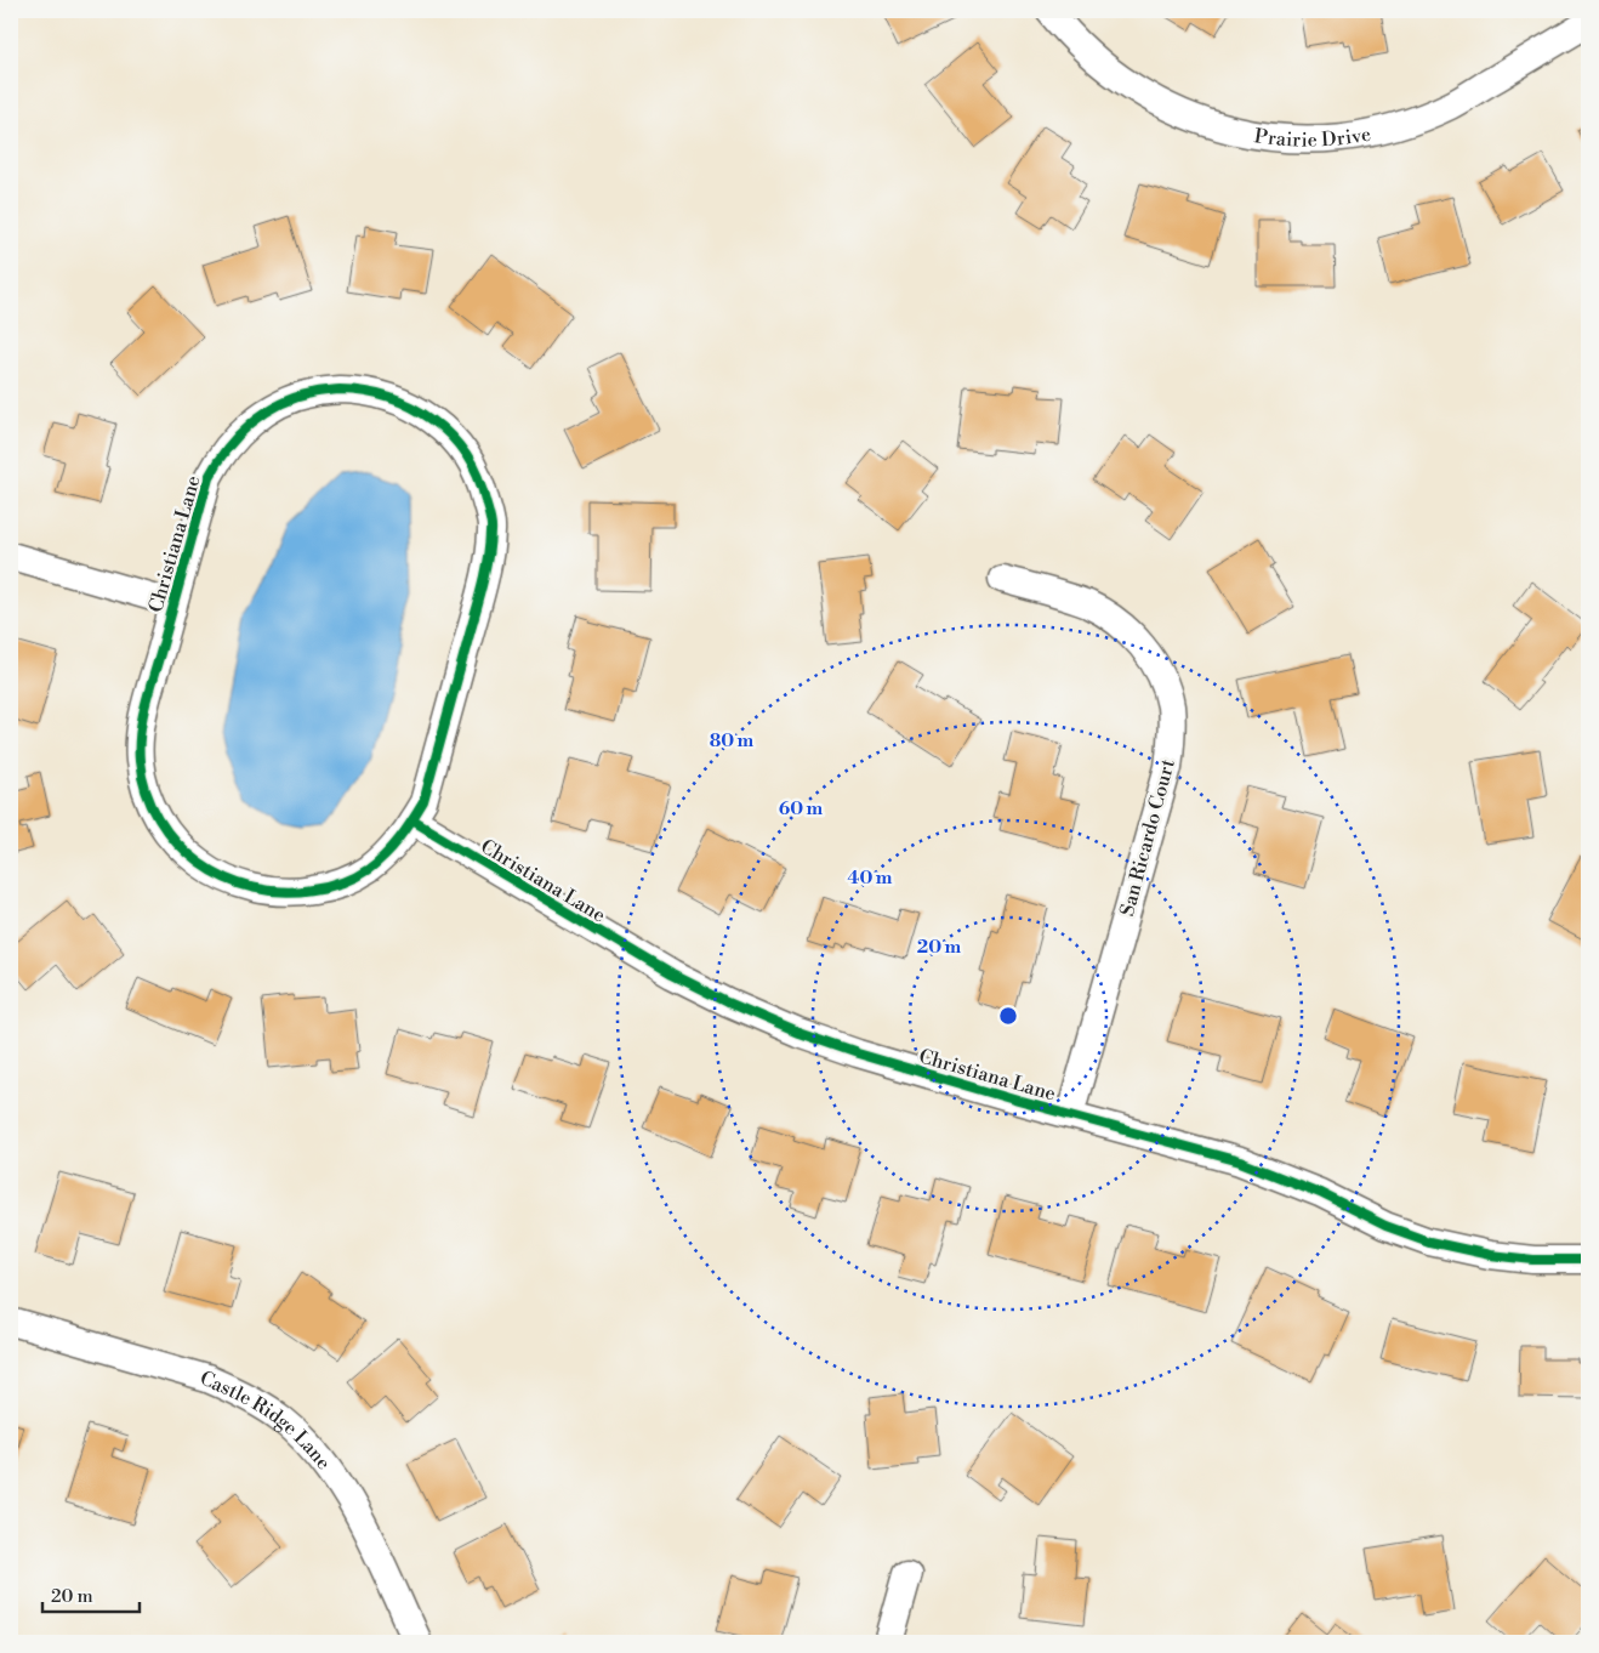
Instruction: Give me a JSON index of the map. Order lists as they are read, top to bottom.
{
  "streets": {
    "street": [
      "Prairie Drive",
      "Christiana Lane",
      "San Ricardo Court",
      "Castle Ridge Lane"
    ]
  },
  "crossings": [
    ["Christiana Lane", "San Ricardo Court"]
  ],
  "scale_bar": "20 m",
  "rings": [
    "80 m",
    "60 m",
    "40 m",
    "20 m"
  ]
}
